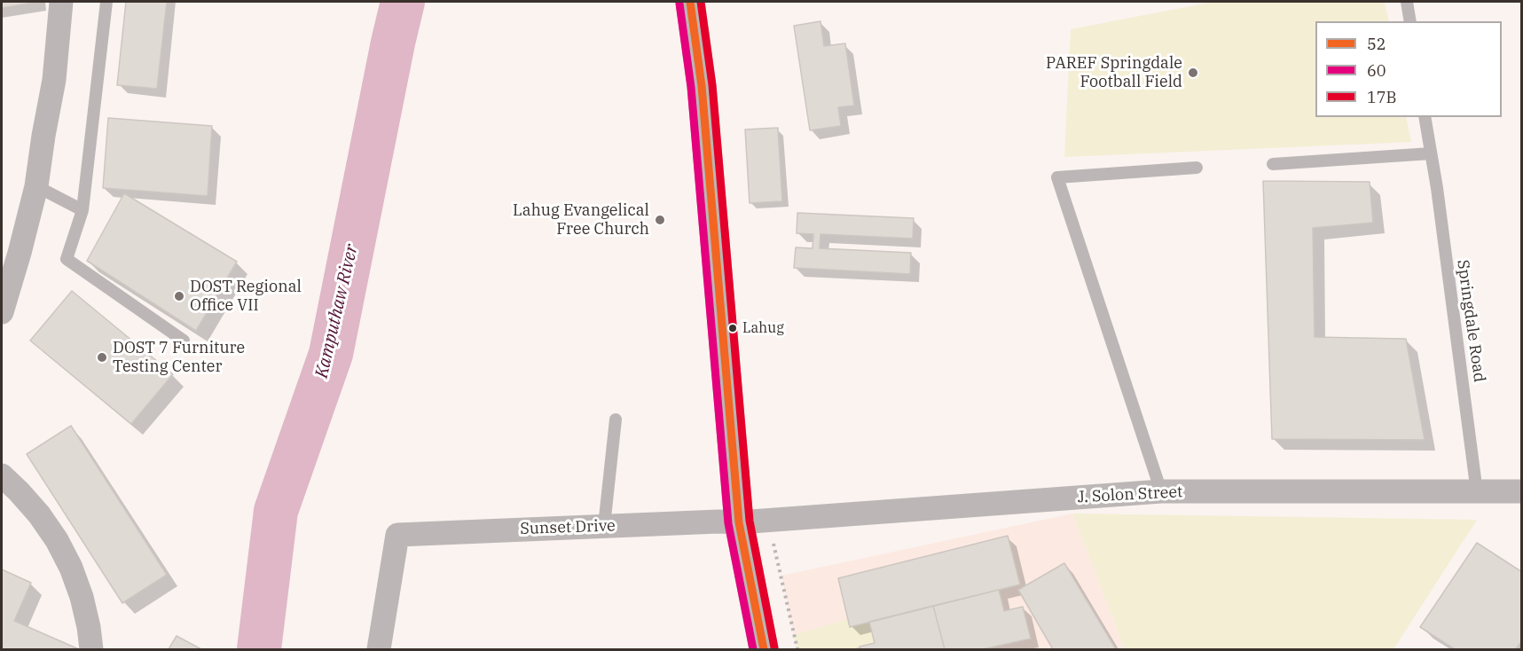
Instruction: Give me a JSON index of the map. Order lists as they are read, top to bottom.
{
  "streets": {
    "street": ["J. Solon Street", "Sunset Drive"],
    "lane": ["Springdale Road"]
  },
  "crossings": [
    ["Springdale Road", "J. Solon Street"],
    ["J. Solon Street", "Sunset Drive"]
  ],
  "water": ["Kamputhaw River"],
  "places": [
    "PAREF Springdale Football Field",
    "Lahug Evangelical Free Church",
    "DOST Regional Office VII",
    "Lahug",
    "DOST 7 Furniture Testing Center"
  ],
  "lines": ["transit line 52", "transit line 17B", "transit line 60"],
  "legend": ["52", "60", "17B"]
}
